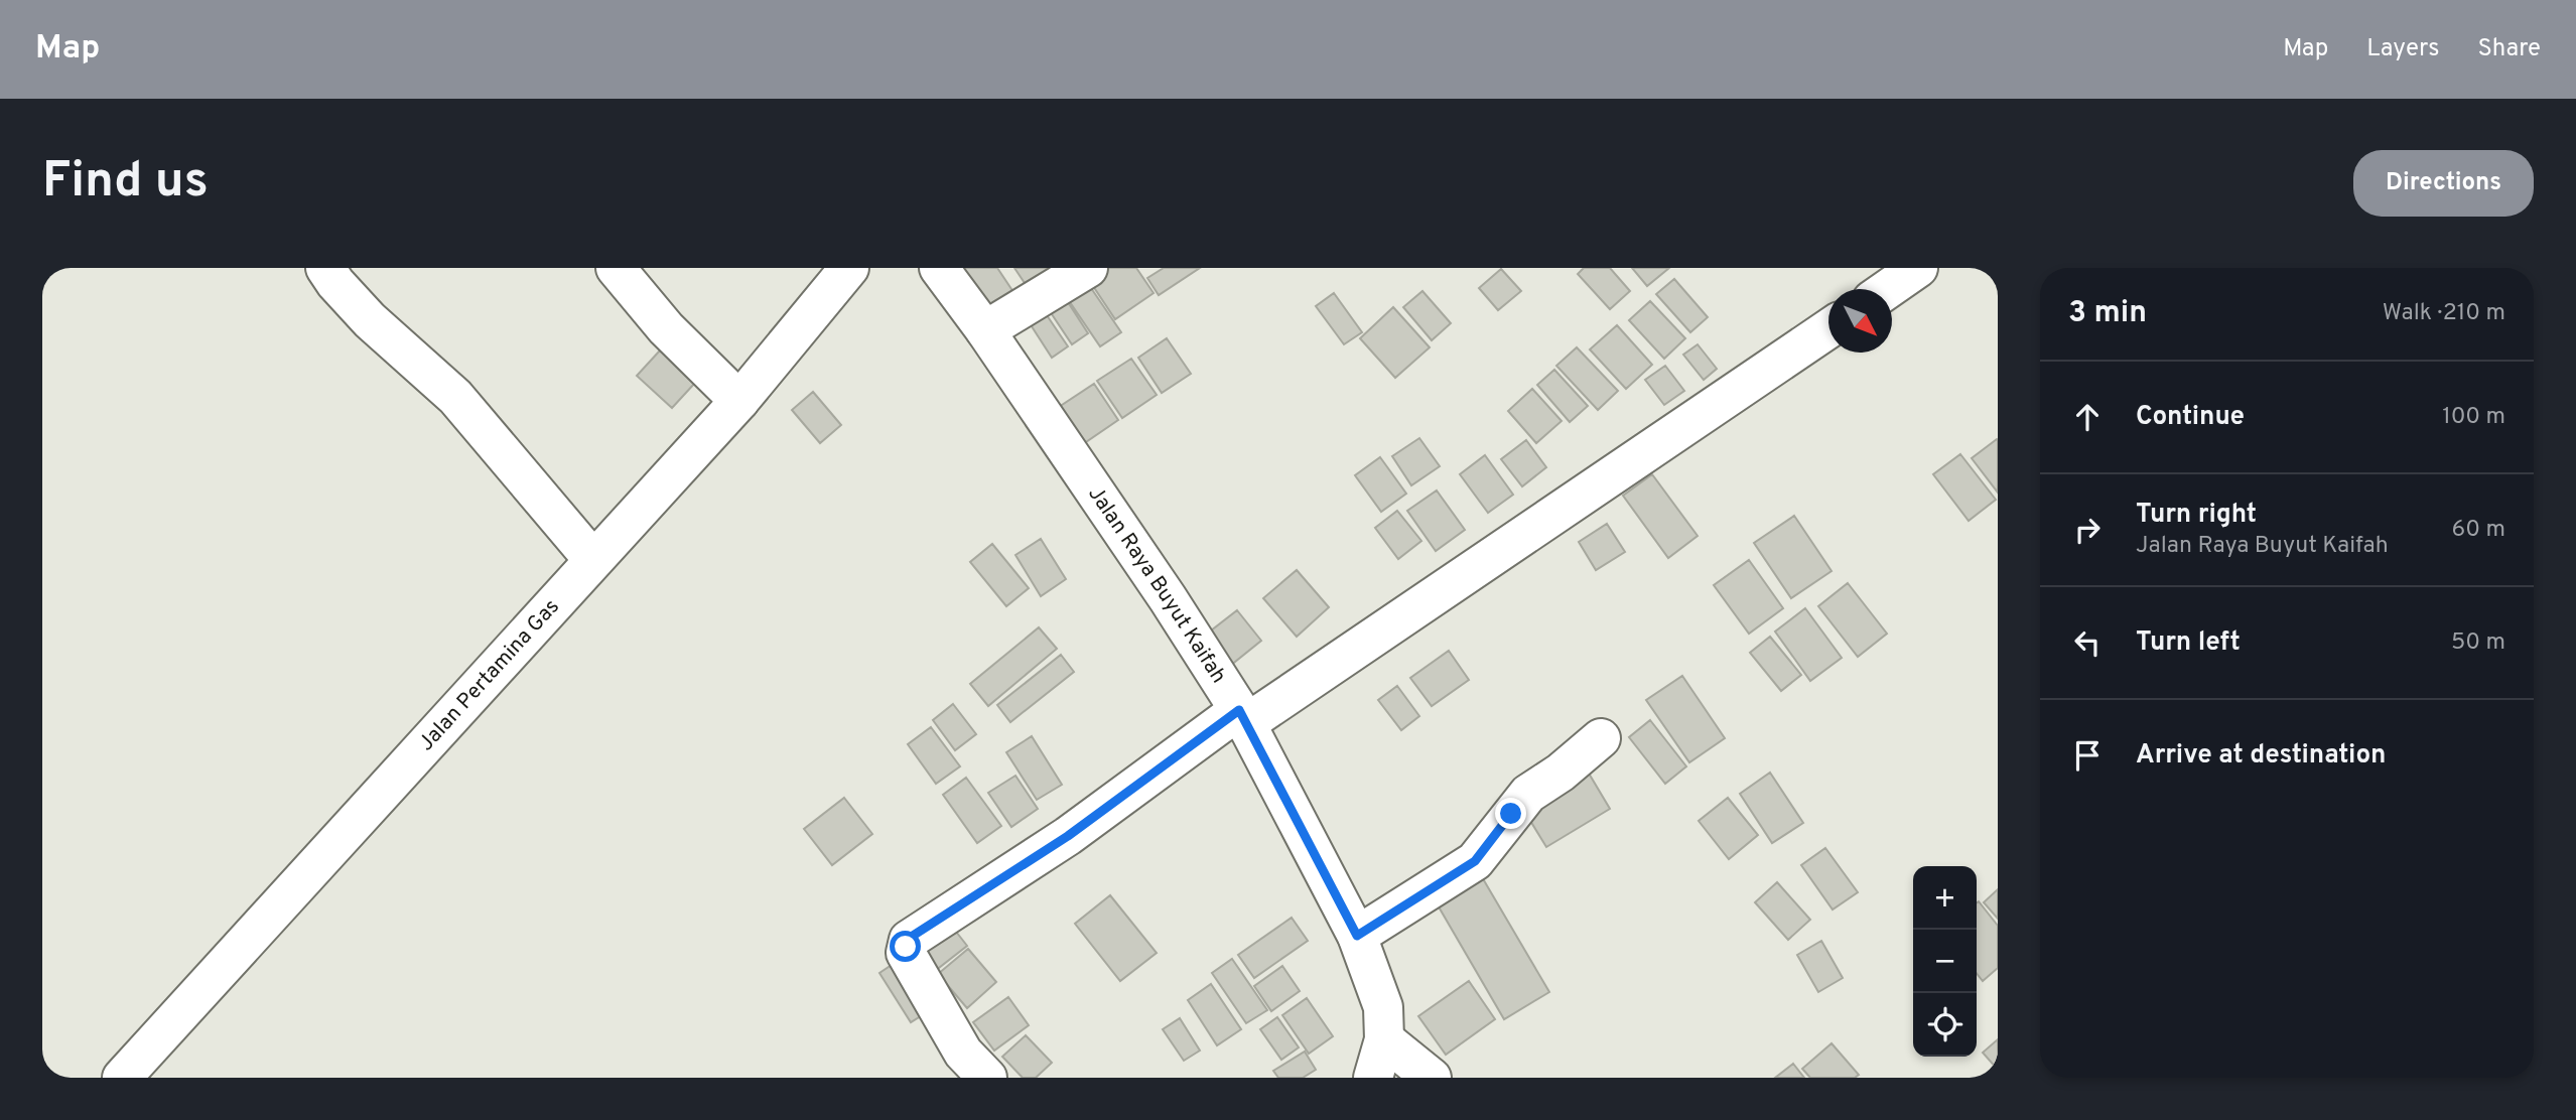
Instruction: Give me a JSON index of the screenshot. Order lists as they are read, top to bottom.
{
  "streets": {
    "street": ["Jalan Raya Buyut Kaifah", "Jalan Pertamina Gas"]
  },
  "north": "bottom right",
  "page": {
    "header": "Map",
    "nav": ["Map", "Layers", "Share"],
    "buttons": "Directions",
    "title": "Find us",
    "heading": ["3 min", "Walk · 210 m"],
    "list": [
      ["Continue", "100 m"],
      ["Turn right", "Jalan Raya Buyut Kaifah", "60 m"],
      ["Turn left", "50 m"],
      "Arrive at destination"
    ],
    "map_buttons": ["+", "−"]
  }
}
